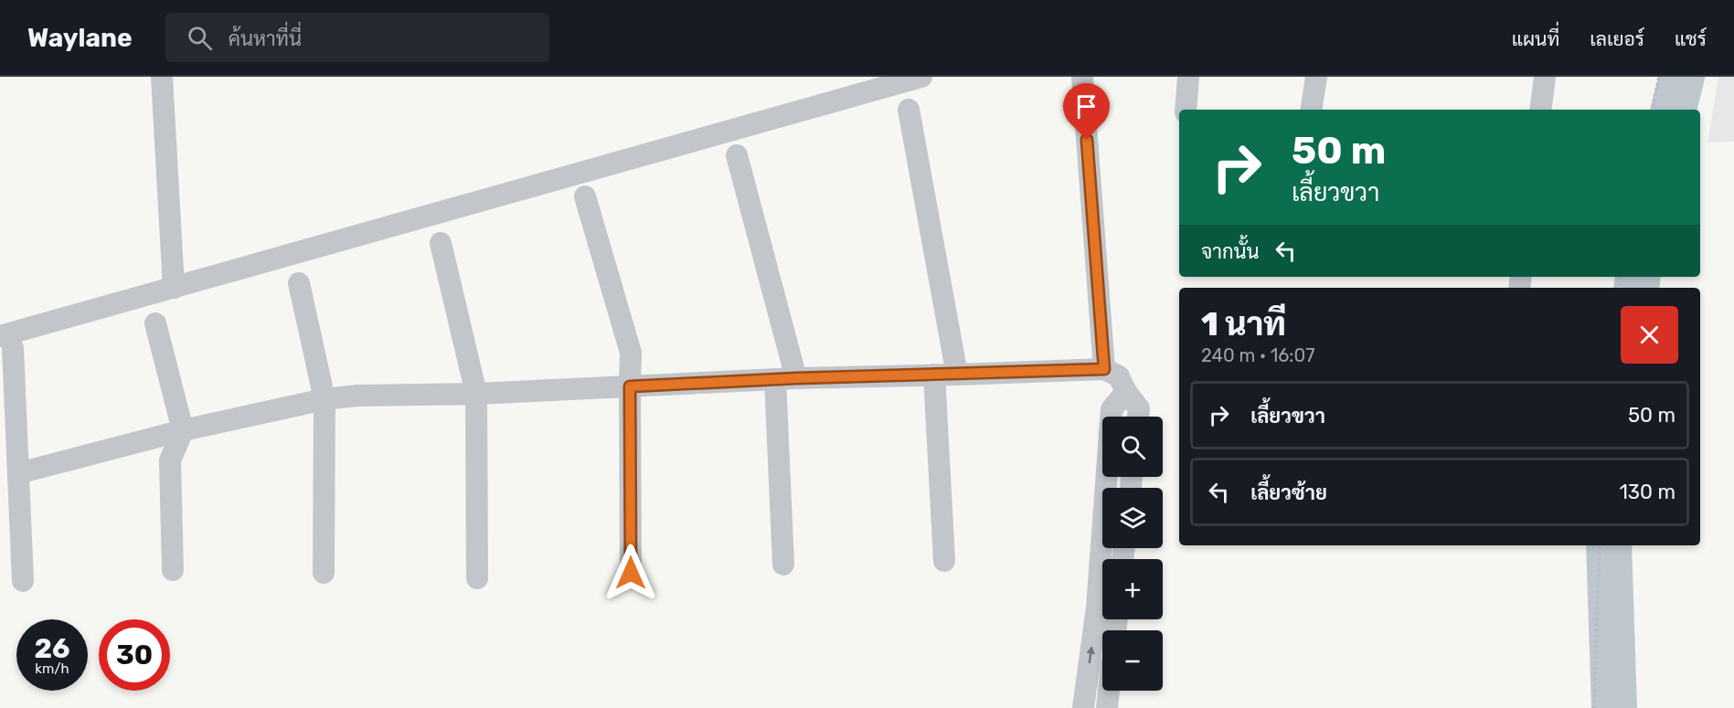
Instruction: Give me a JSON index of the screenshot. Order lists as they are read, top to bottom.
{
  "page": {
    "header": "Waylane",
    "search": "ค้นหาที่นี่",
    "nav": ["แผนที่", "เลเยอร์", "แชร์"],
    "turn": ["50 m", "เลี้ยวขวา"],
    "then": "จากนั้น",
    "heading": ["1 นาที", "240 m · 16:07"],
    "list": [
      {
        "name": "เลี้ยวขวา",
        "value": "50 m"
      },
      {
        "name": "เลี้ยวซ้าย",
        "value": "130 m"
      }
    ],
    "map_buttons": ["+", "−"],
    "speed": "26 km/h",
    "limit": "30"
  }
}
